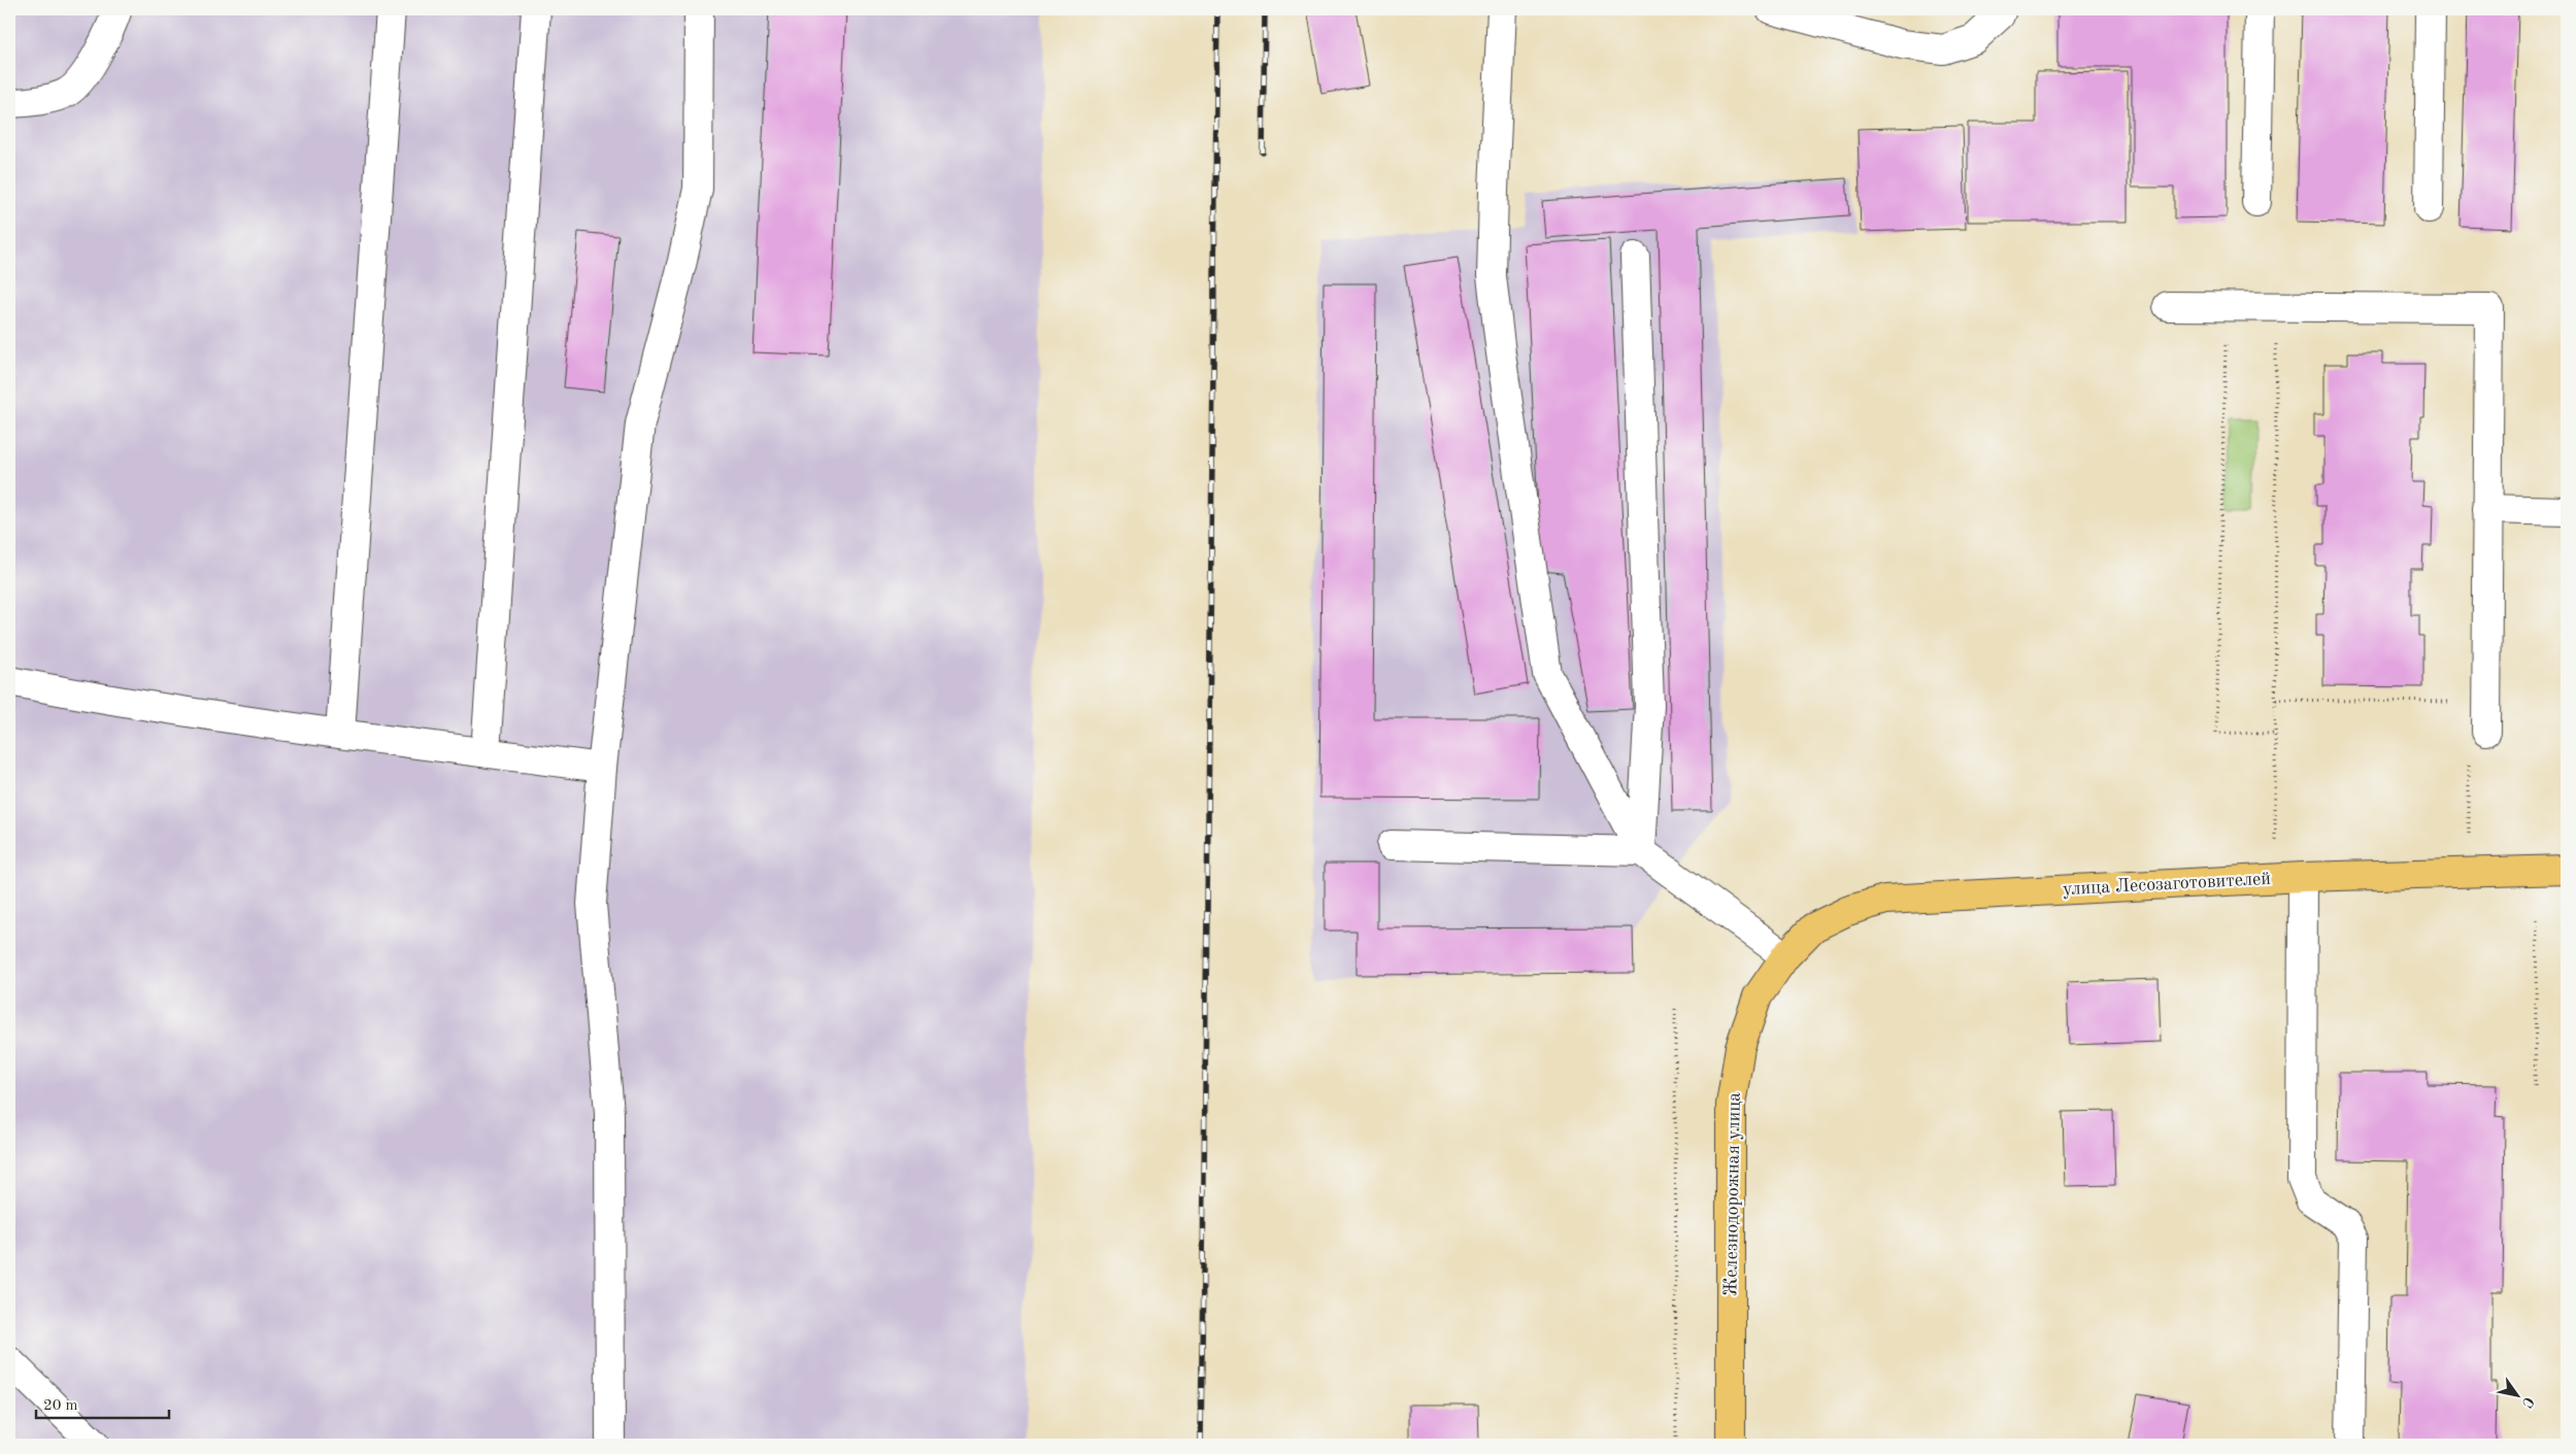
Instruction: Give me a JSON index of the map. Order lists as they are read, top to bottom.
{
  "streets": {
    "main road": ["улица Лесозаготовителей", "Железнодорожная улица"]
  },
  "crossings": [
    ["улица Лесозаготовителей", "Железнодорожная улица"]
  ],
  "scale_bar": "20 m",
  "north": "bottom right"
}
